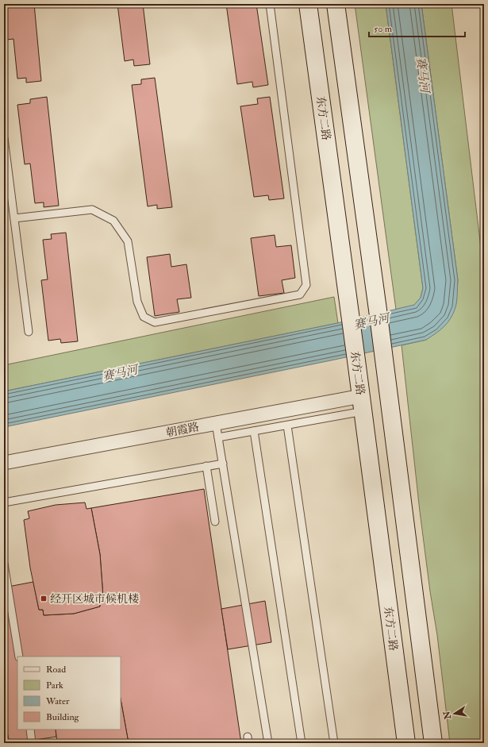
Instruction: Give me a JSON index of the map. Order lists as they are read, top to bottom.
{
  "streets": {
    "main road": ["东方二路"],
    "street": ["朝霞路"]
  },
  "crossings": [
    ["东方二路", "朝霞路"]
  ],
  "water": ["赛马河"],
  "places": {
    "transit": ["经开区城市候机楼"]
  },
  "legend": [
    "Road",
    "Park",
    "Water",
    "Building"
  ],
  "scale_bar": "50 m",
  "north": "left"
}
